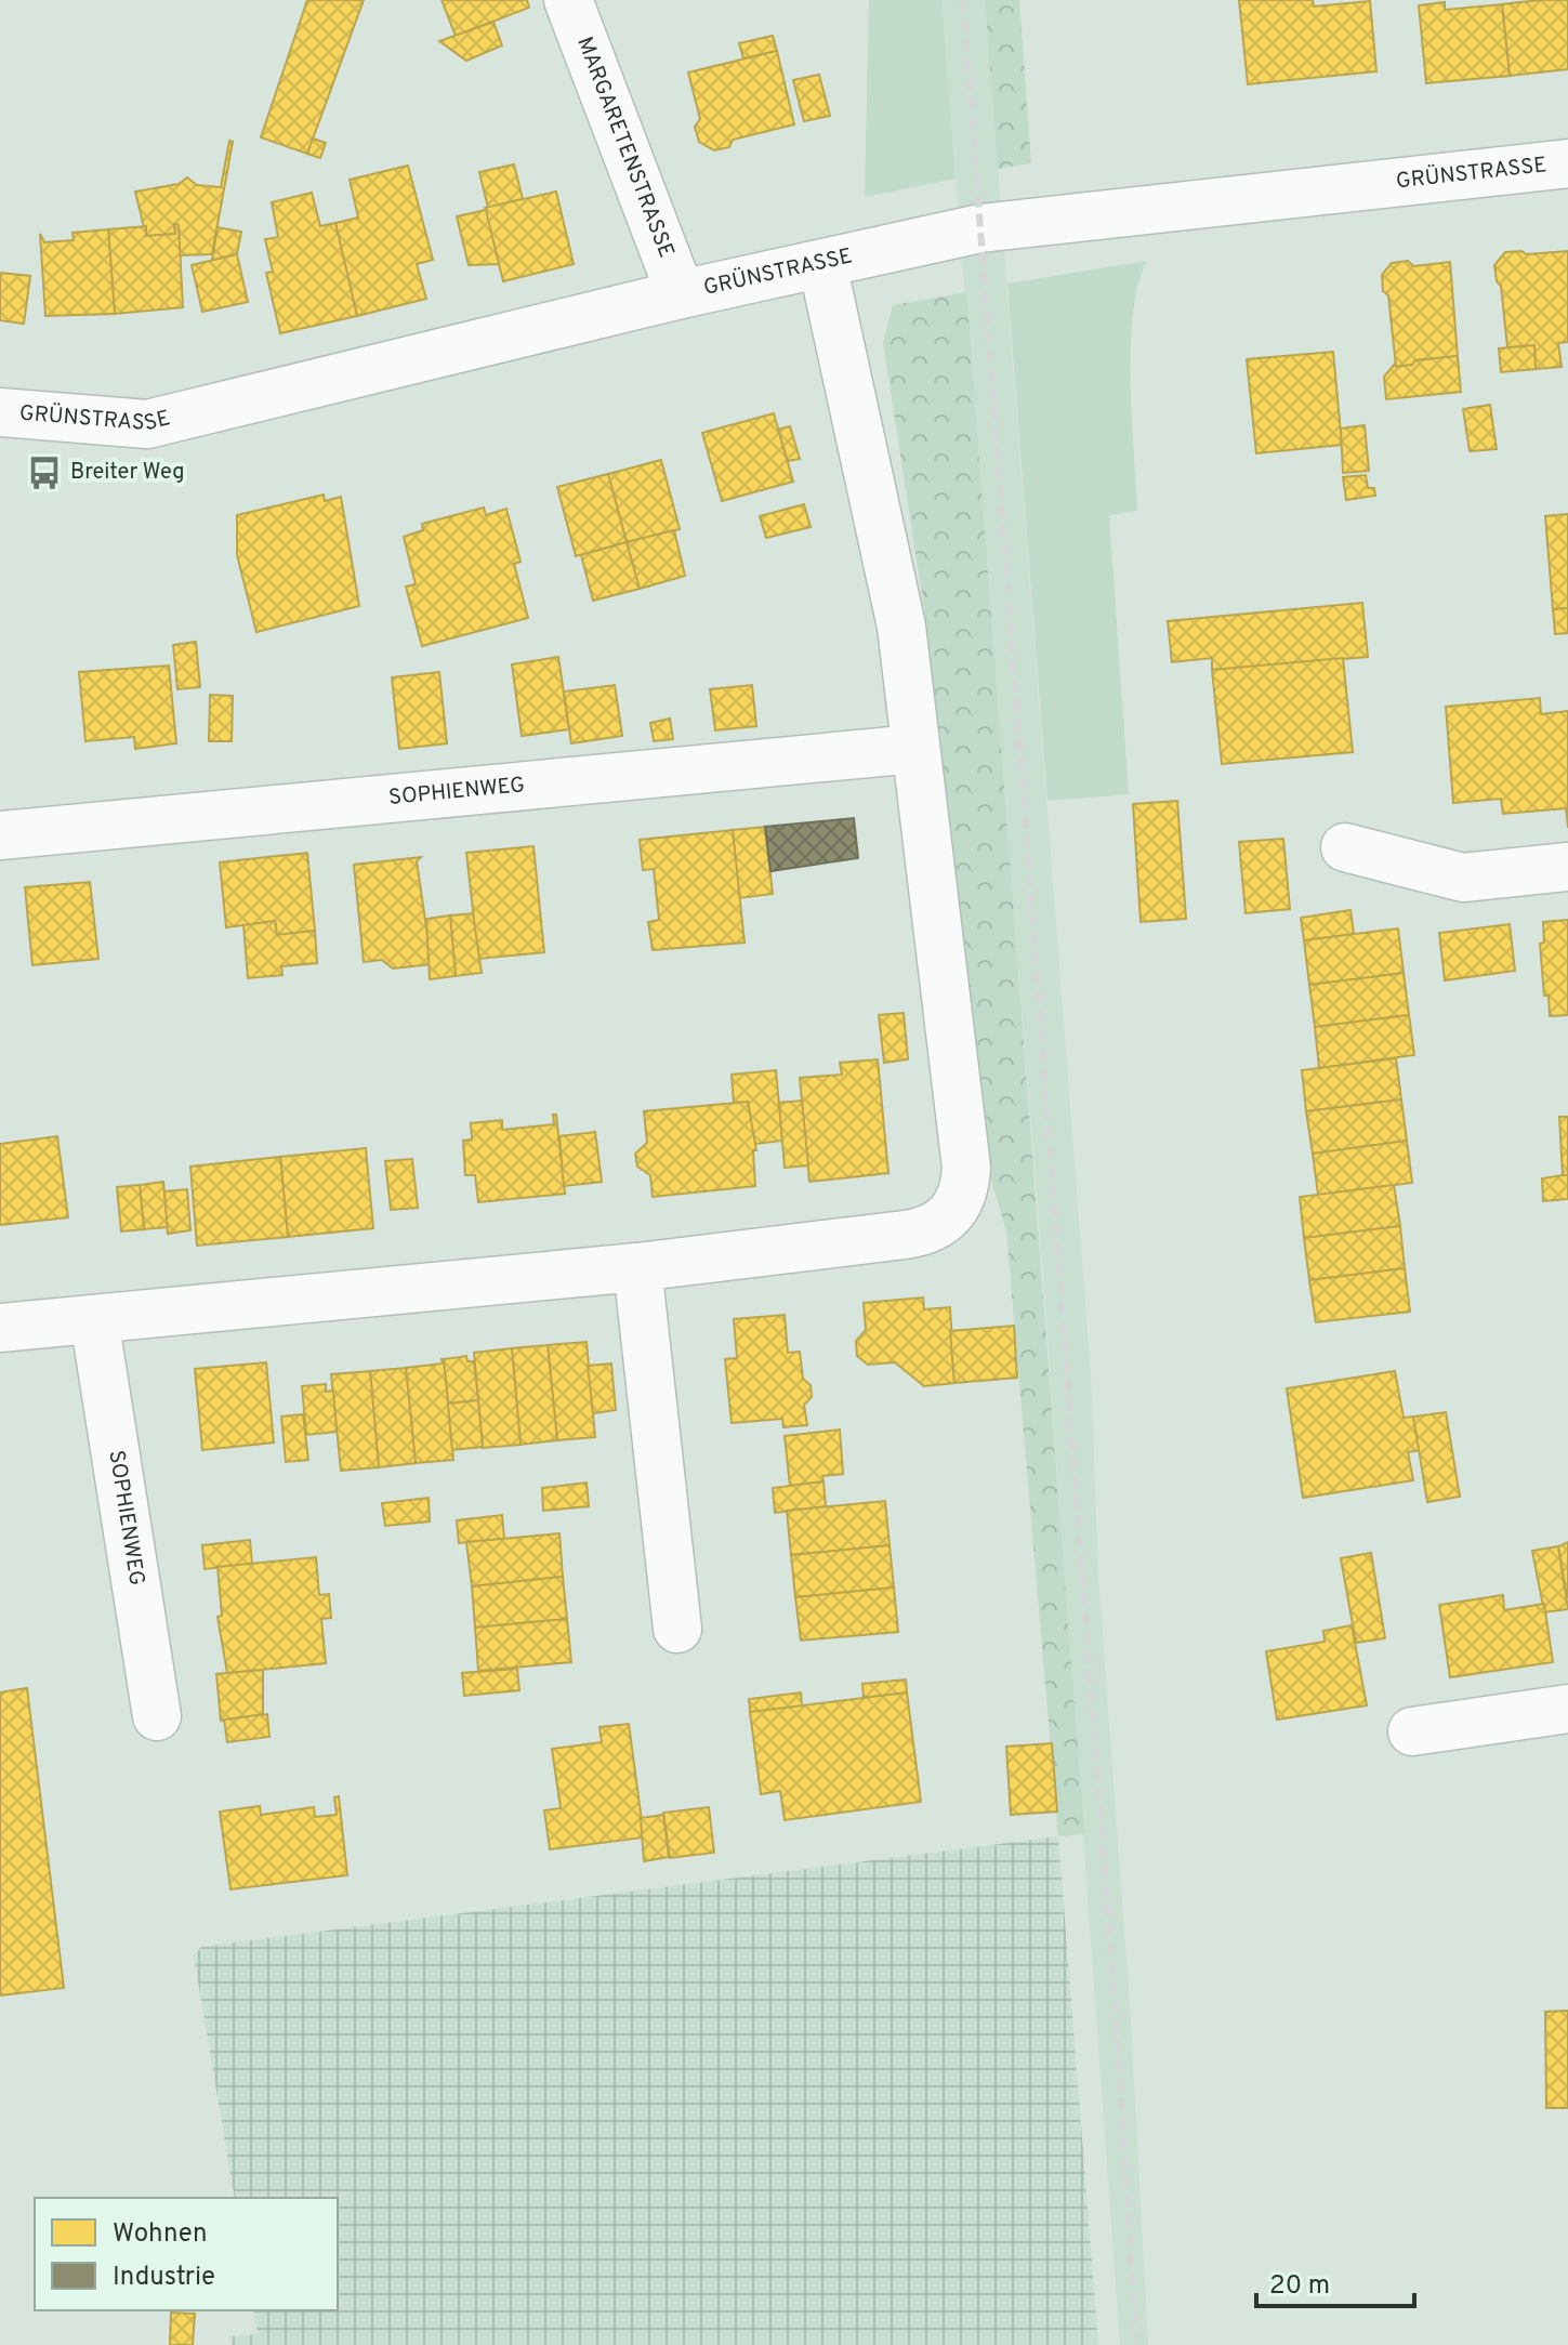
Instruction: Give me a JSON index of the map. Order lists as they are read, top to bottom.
{
  "streets": {
    "street": ["MARGARETENSTRASSE", "GRÜNSTRASSE", "SOPHIENWEG"]
  },
  "crossings": [
    ["MARGARETENSTRASSE", "GRÜNSTRASSE"]
  ],
  "places": {
    "bus stop": ["Breiter Weg"]
  },
  "legend": ["Wohnen", "Industrie"],
  "scale_bar": "20 m"
}
